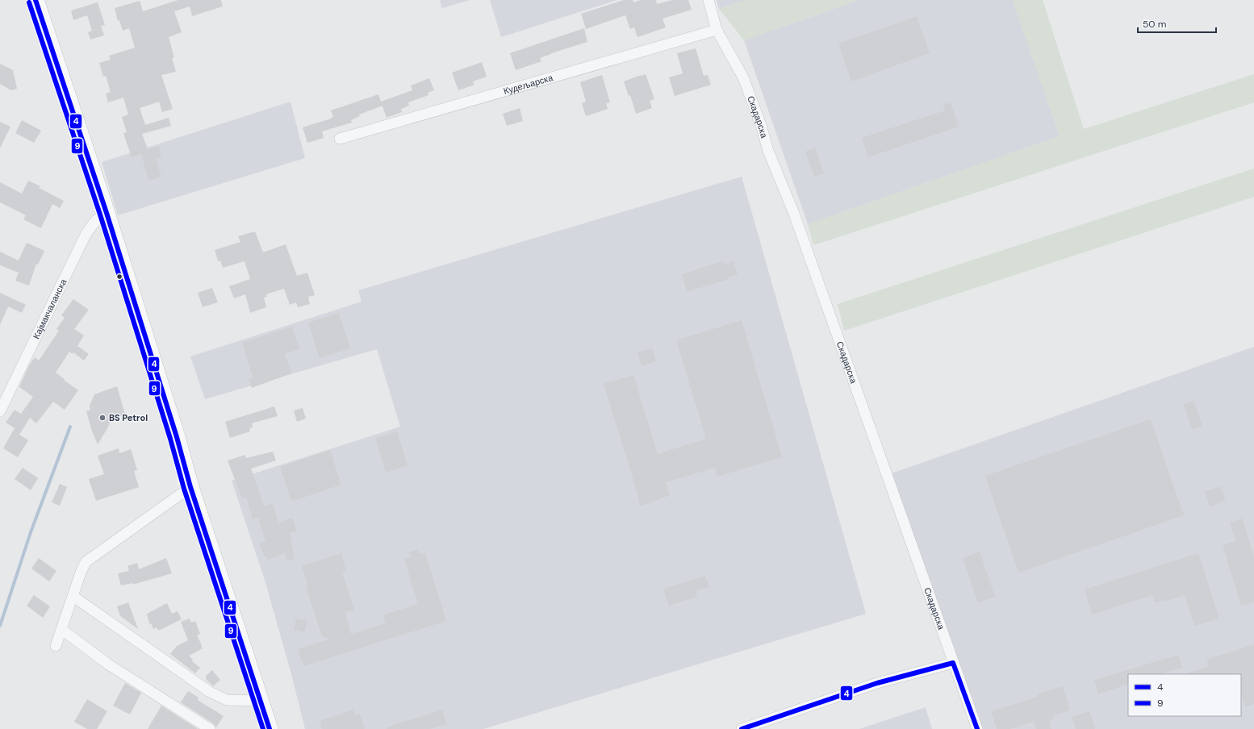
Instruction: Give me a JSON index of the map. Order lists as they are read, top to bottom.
{
  "streets": {
    "street": ["Кудељарска", "Скадарска", "Кајмакчаланска"]
  },
  "crossings": [
    ["Кудељарска", "Скадарска"]
  ],
  "places": ["BS Petrol"],
  "lines": ["transit line 4", "transit line 9"],
  "legend": ["4", "9"],
  "scale_bar": "50 m"
}
